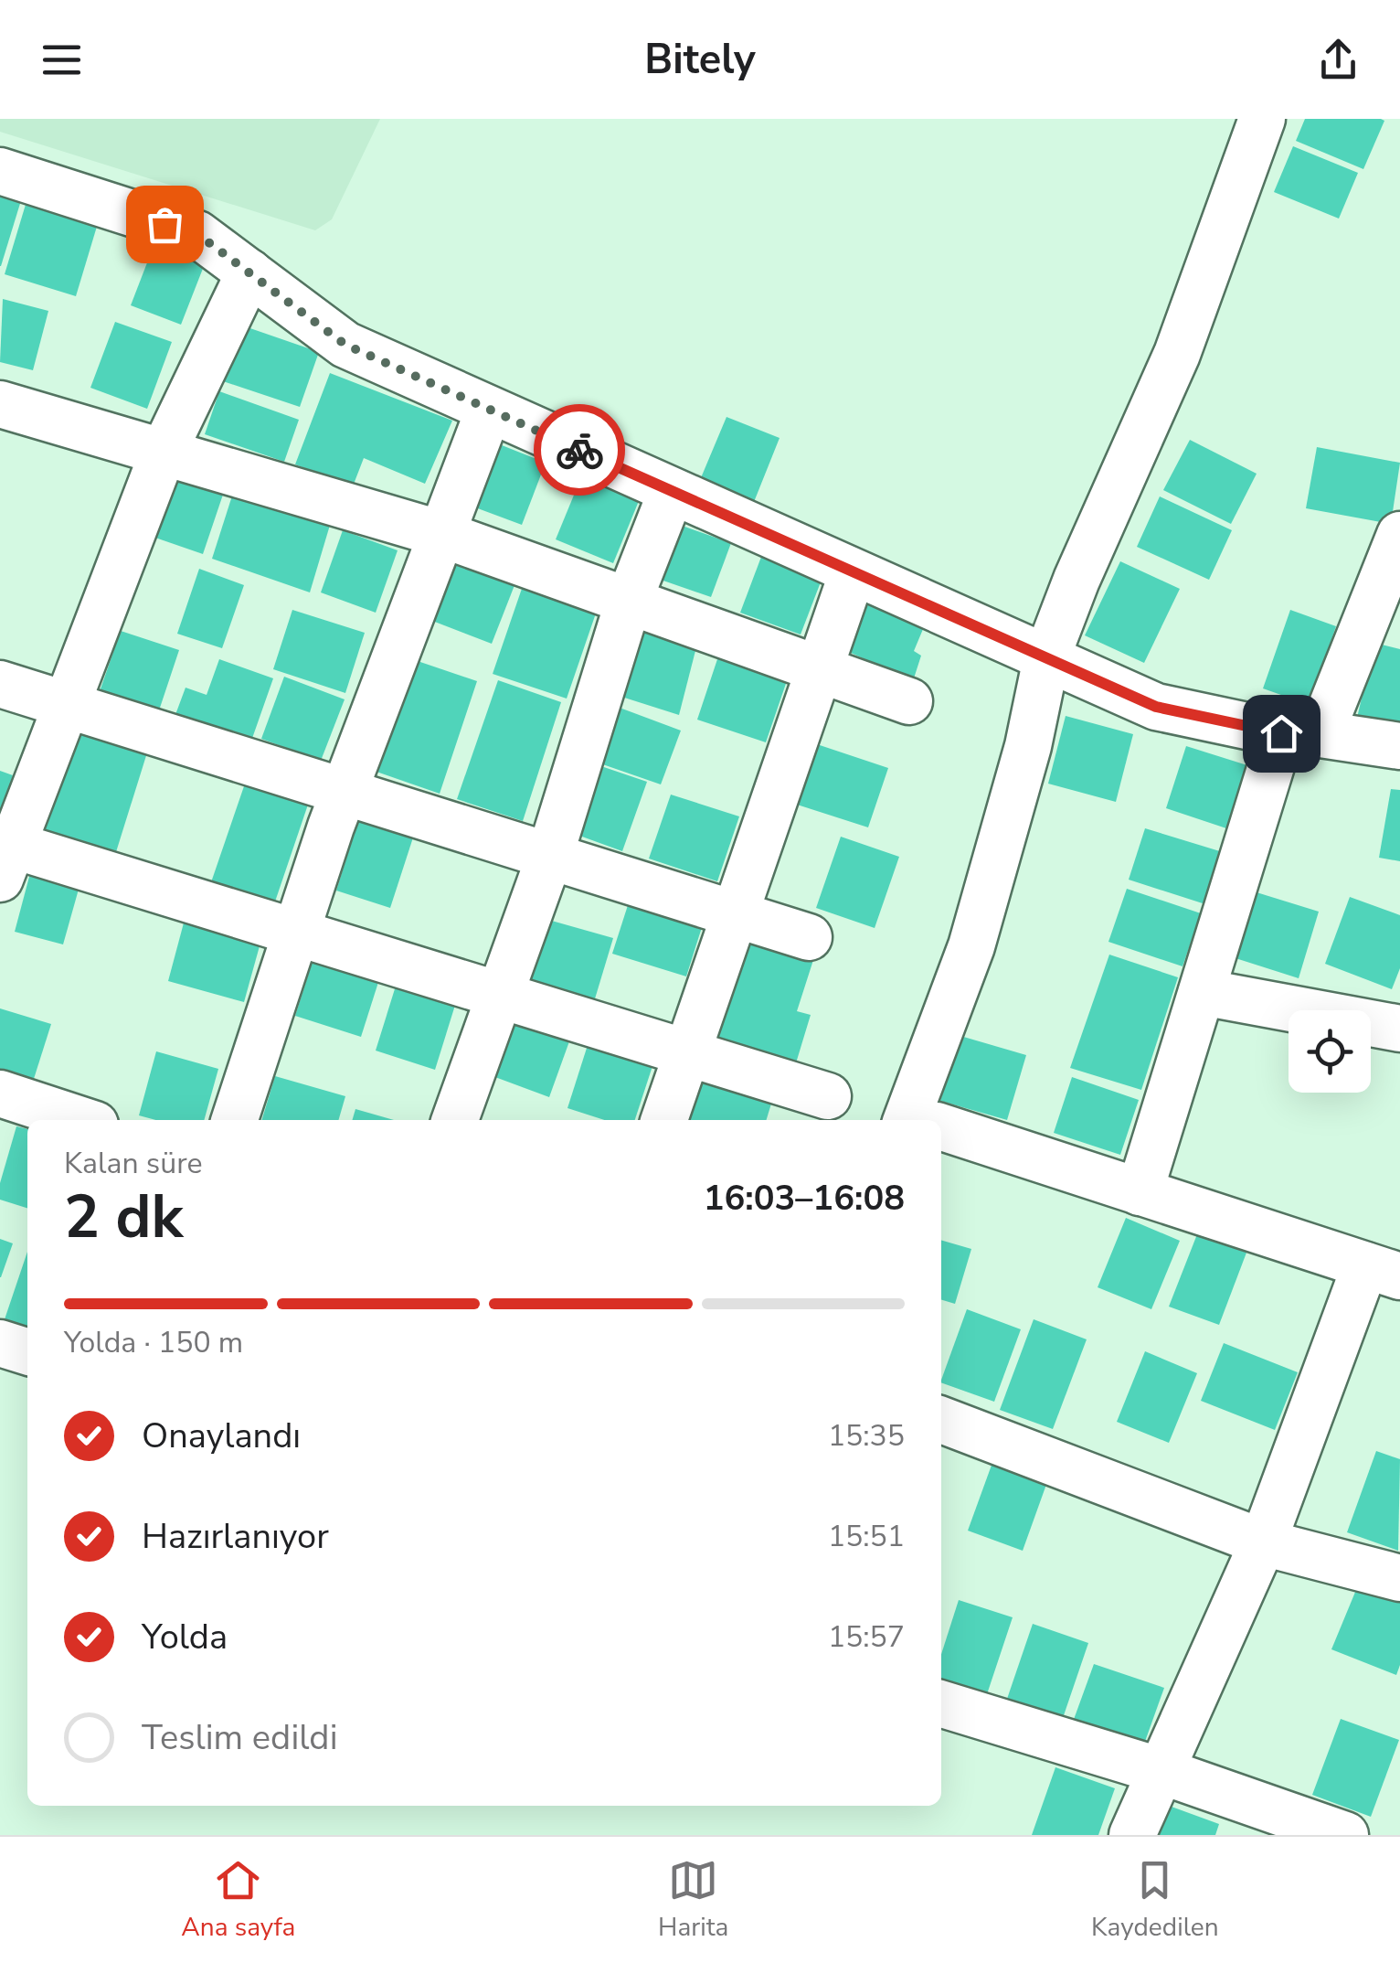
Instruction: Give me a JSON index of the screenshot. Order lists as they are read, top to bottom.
{
  "page": {
    "header": "Bitely",
    "heading": ["2 dk", "Kalan süre", "16:03–16:08"],
    "bar": "Yolda · 150 m",
    "list": [
      ["Onaylandı", "15:35"],
      ["Hazırlanıyor", "15:51"],
      ["Yolda", "15:57"],
      "Teslim edildi"
    ],
    "tabs": ["Ana sayfa", "Harita", "Kaydedilen"]
  }
}
